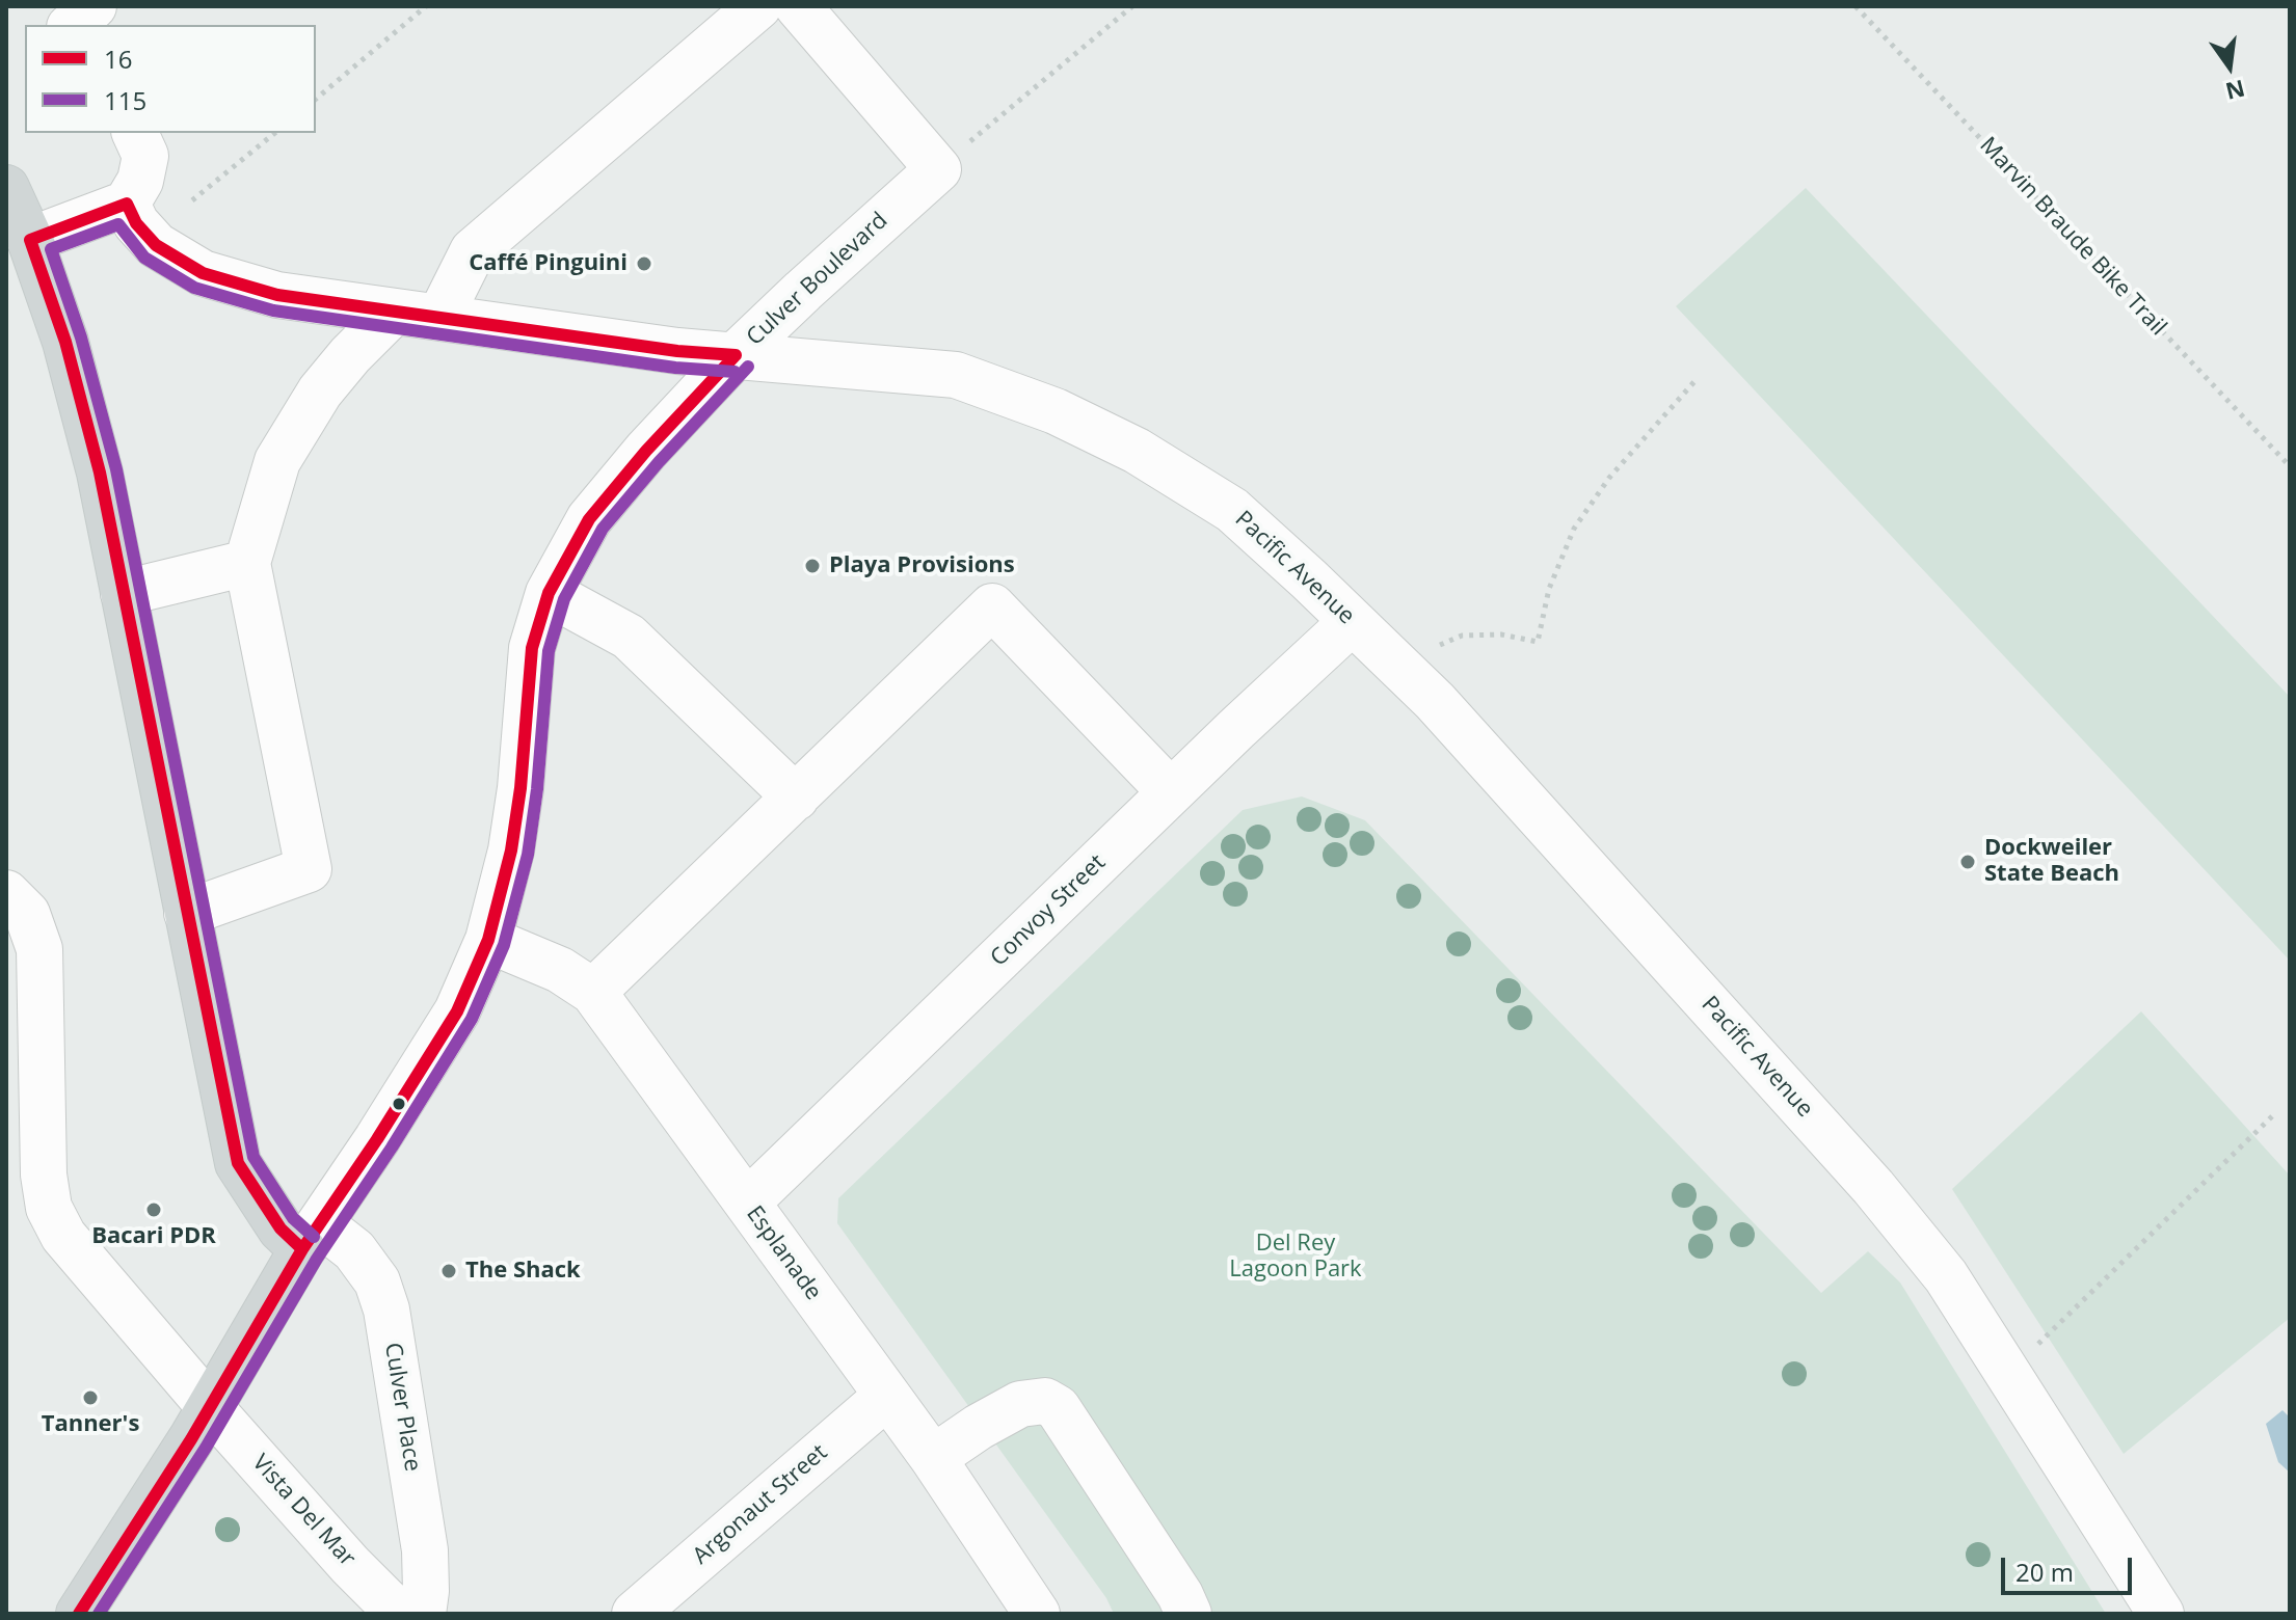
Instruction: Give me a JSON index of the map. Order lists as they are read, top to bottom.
{
  "streets": {
    "main road": ["Culver Boulevard"],
    "street": [
      "Pacific Avenue",
      "Convoy Street",
      "Esplanade",
      "Culver Place",
      "Argonaut Street",
      "Vista Del Mar"
    ],
    "path": ["Marvin Braude Bike Trail"]
  },
  "crossings": [
    ["Culver Boulevard", "Pacific Avenue"],
    ["Culver Boulevard", "Esplanade"],
    ["Culver Boulevard", "Culver Place"],
    ["Culver Boulevard", "Vista Del Mar"],
    ["Pacific Avenue", "Convoy Street"],
    ["Convoy Street", "Esplanade"],
    ["Esplanade", "Argonaut Street"]
  ],
  "parks": ["Del Rey Lagoon Park"],
  "places": [
    "Caffé Pinguini",
    "Playa Provisions",
    "Dockweiler State Beach",
    "Bacari PDR",
    "The Shack",
    "Tanner's"
  ],
  "lines": ["transit line 16", "transit line 115"],
  "legend": ["16", "115"],
  "scale_bar": "20 m",
  "north": "bottom"
}
